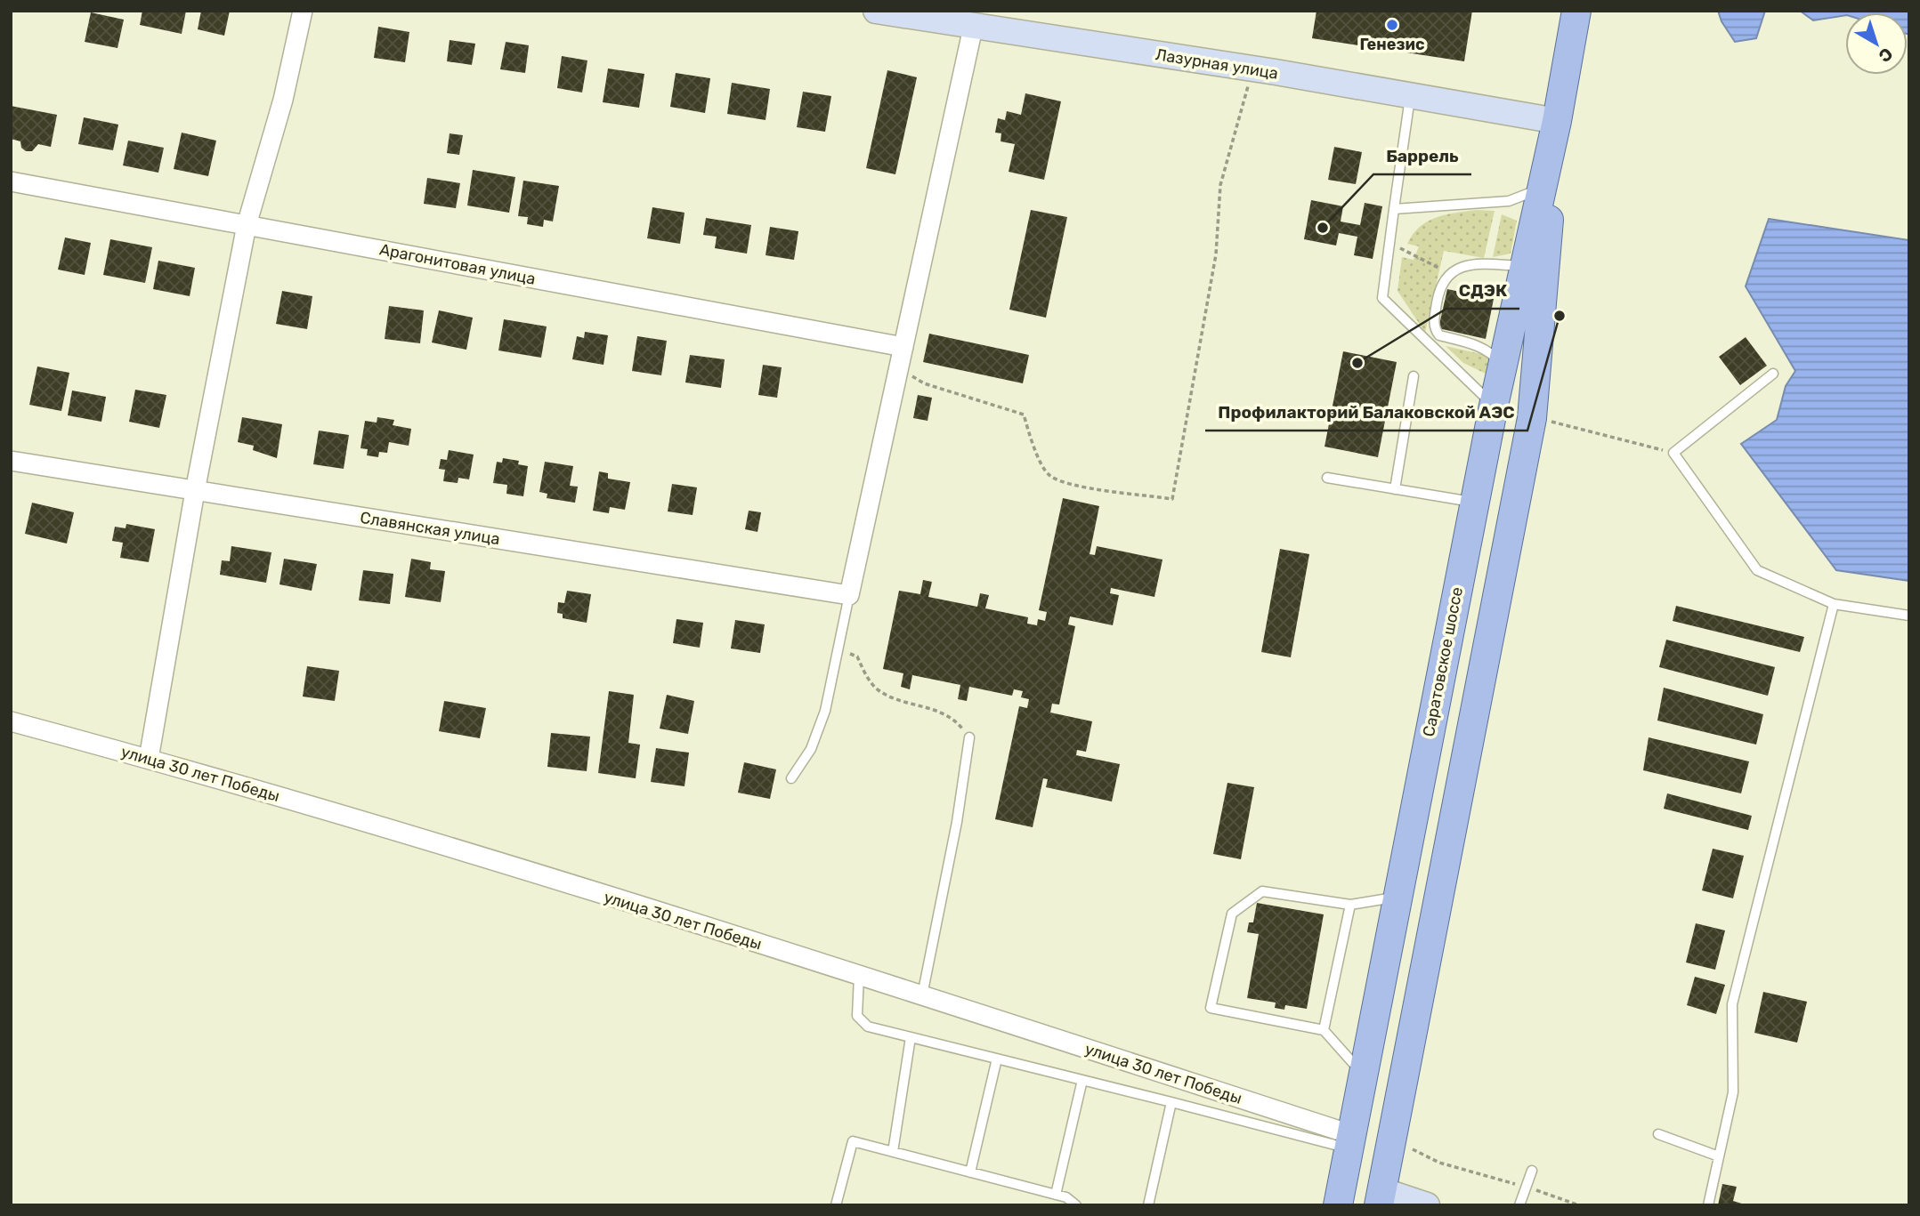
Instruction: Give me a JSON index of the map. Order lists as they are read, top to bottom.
{
  "streets": {
    "main road": ["Саратовское шоссе"],
    "street": [
      "Лазурная улица",
      "Арагонитовая улица",
      "Славянская улица",
      "улица 30 лет Победы"
    ]
  },
  "crossings": [
    ["Лазурная улица", "Саратовское шоссе"],
    ["Саратовское шоссе", "улица 30 лет Победы"]
  ],
  "places": [
    "Генезис",
    "Баррель",
    "Профилакторий Балаковской АЭС",
    "СДЭК"
  ],
  "north": "bottom right"
}
